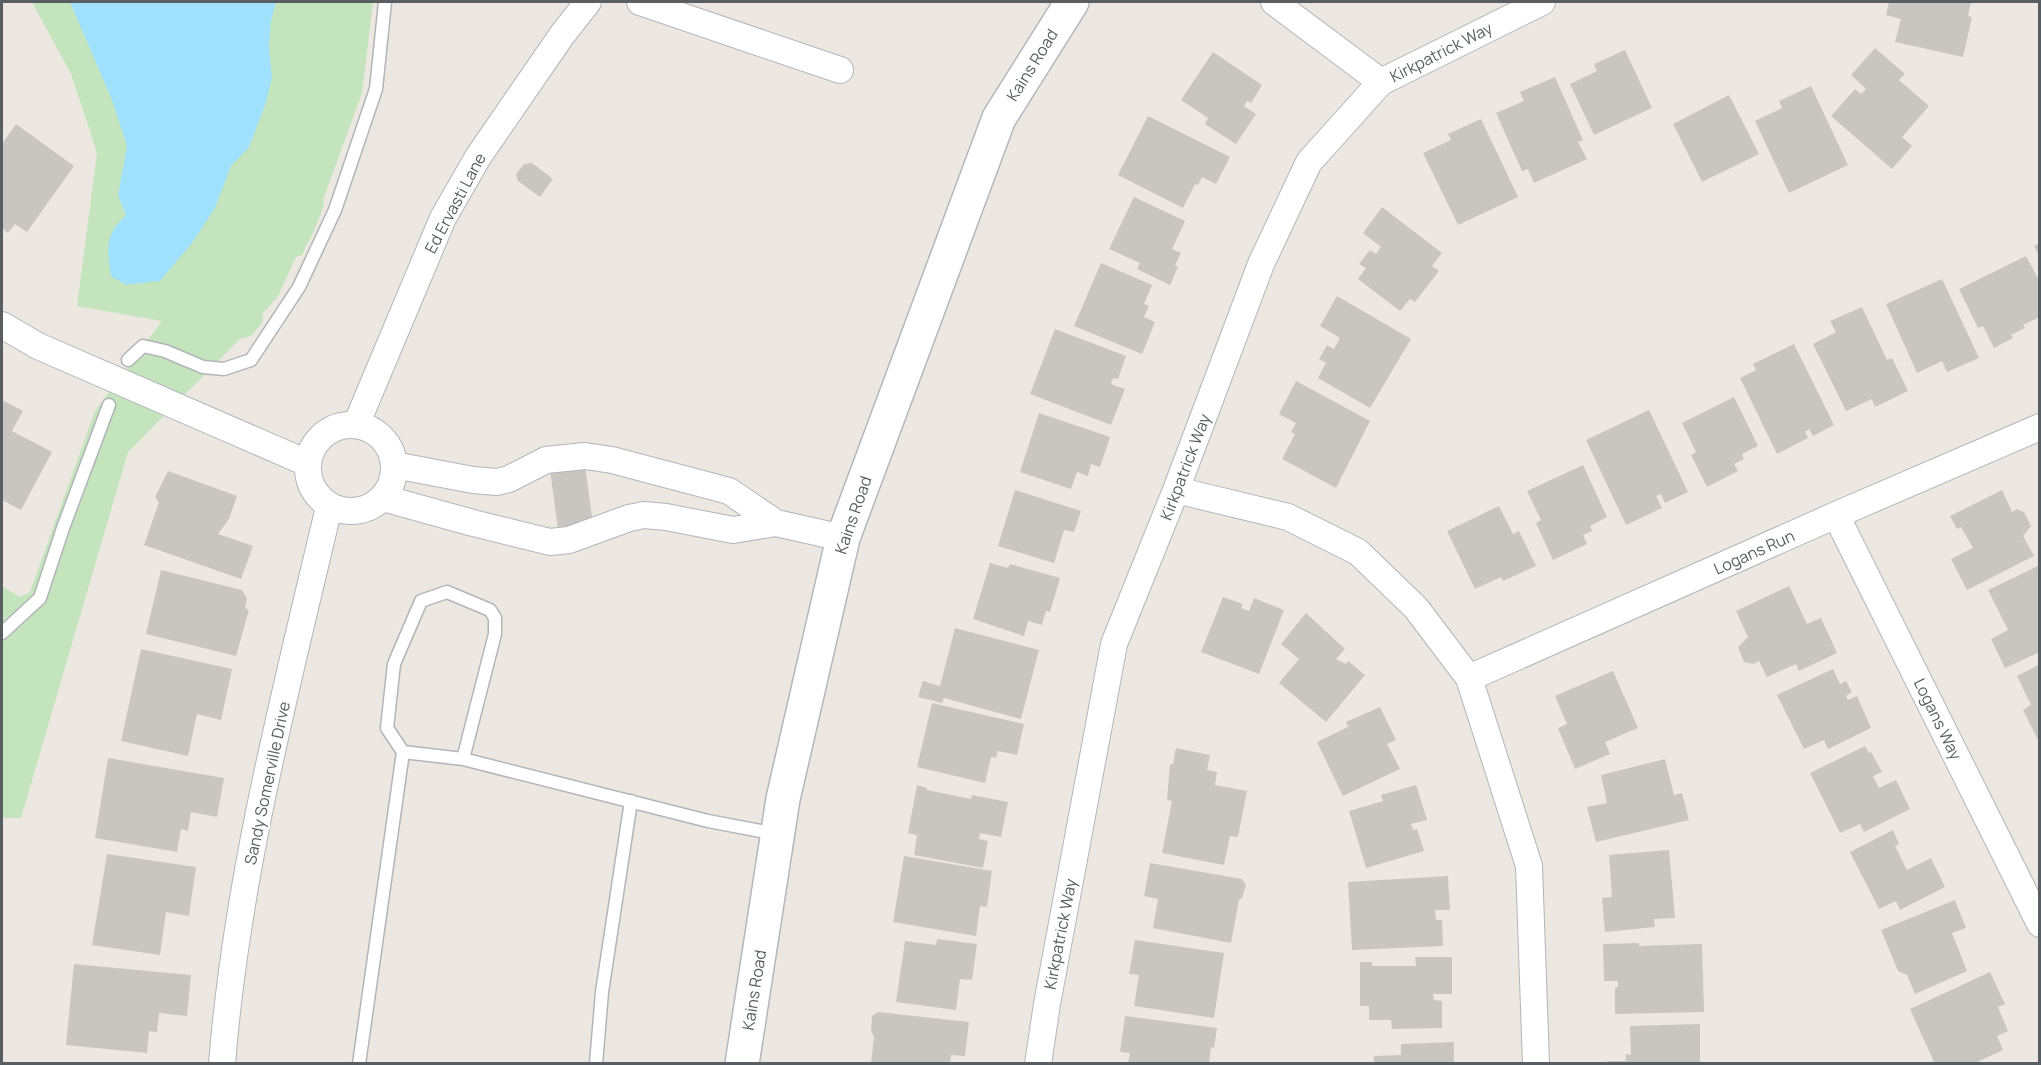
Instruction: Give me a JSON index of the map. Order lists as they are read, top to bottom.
{
  "streets": {
    "street": [
      "Kirkpatrick Way",
      "Kains Road",
      "Ed Ervasti Lane",
      "Logans Run",
      "Logans Way",
      "Sandy Somerville Drive"
    ]
  },
  "crossings": [
    ["Ed Ervasti Lane", "Sandy Somerville Drive"],
    ["Logans Run", "Logans Way"]
  ]
}
